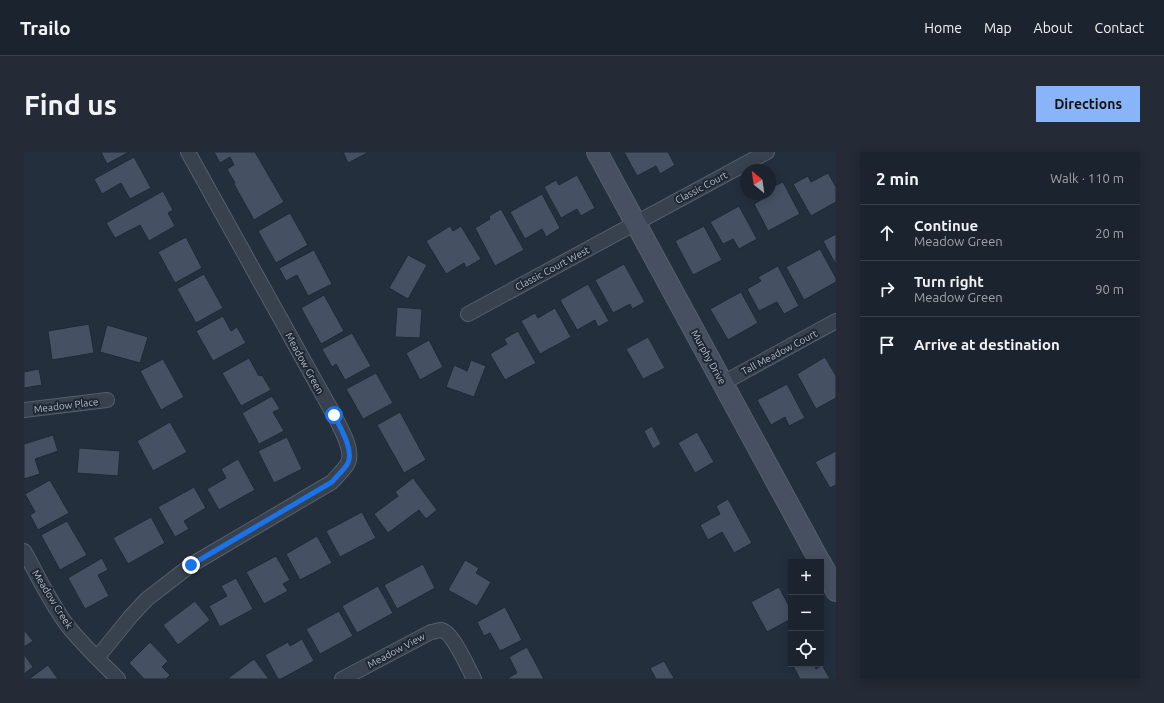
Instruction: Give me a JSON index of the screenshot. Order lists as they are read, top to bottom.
{
  "streets": {
    "main road": ["Murphy Drive"],
    "street": [
      "Classic Court",
      "Classic Court West",
      "Tall Meadow Court",
      "Meadow Green",
      "Meadow Place",
      "Meadow Creek",
      "Meadow View"
    ]
  },
  "crossings": [
    ["Classic Court", "Classic Court West"],
    ["Classic Court", "Murphy Drive"],
    ["Classic Court West", "Murphy Drive"],
    ["Tall Meadow Court", "Murphy Drive"],
    ["Meadow Green", "Meadow Creek"]
  ],
  "north": "top left",
  "page": {
    "header": "Trailo",
    "nav": [
      "Home",
      "Map",
      "About",
      "Contact"
    ],
    "buttons": "Directions",
    "title": "Find us",
    "heading": ["2 min", "Walk · 110 m"],
    "list": [
      ["Continue", "Meadow Green", "20 m"],
      ["Turn right", "Meadow Green", "90 m"],
      "Arrive at destination"
    ],
    "map_buttons": ["+", "−"]
  }
}
